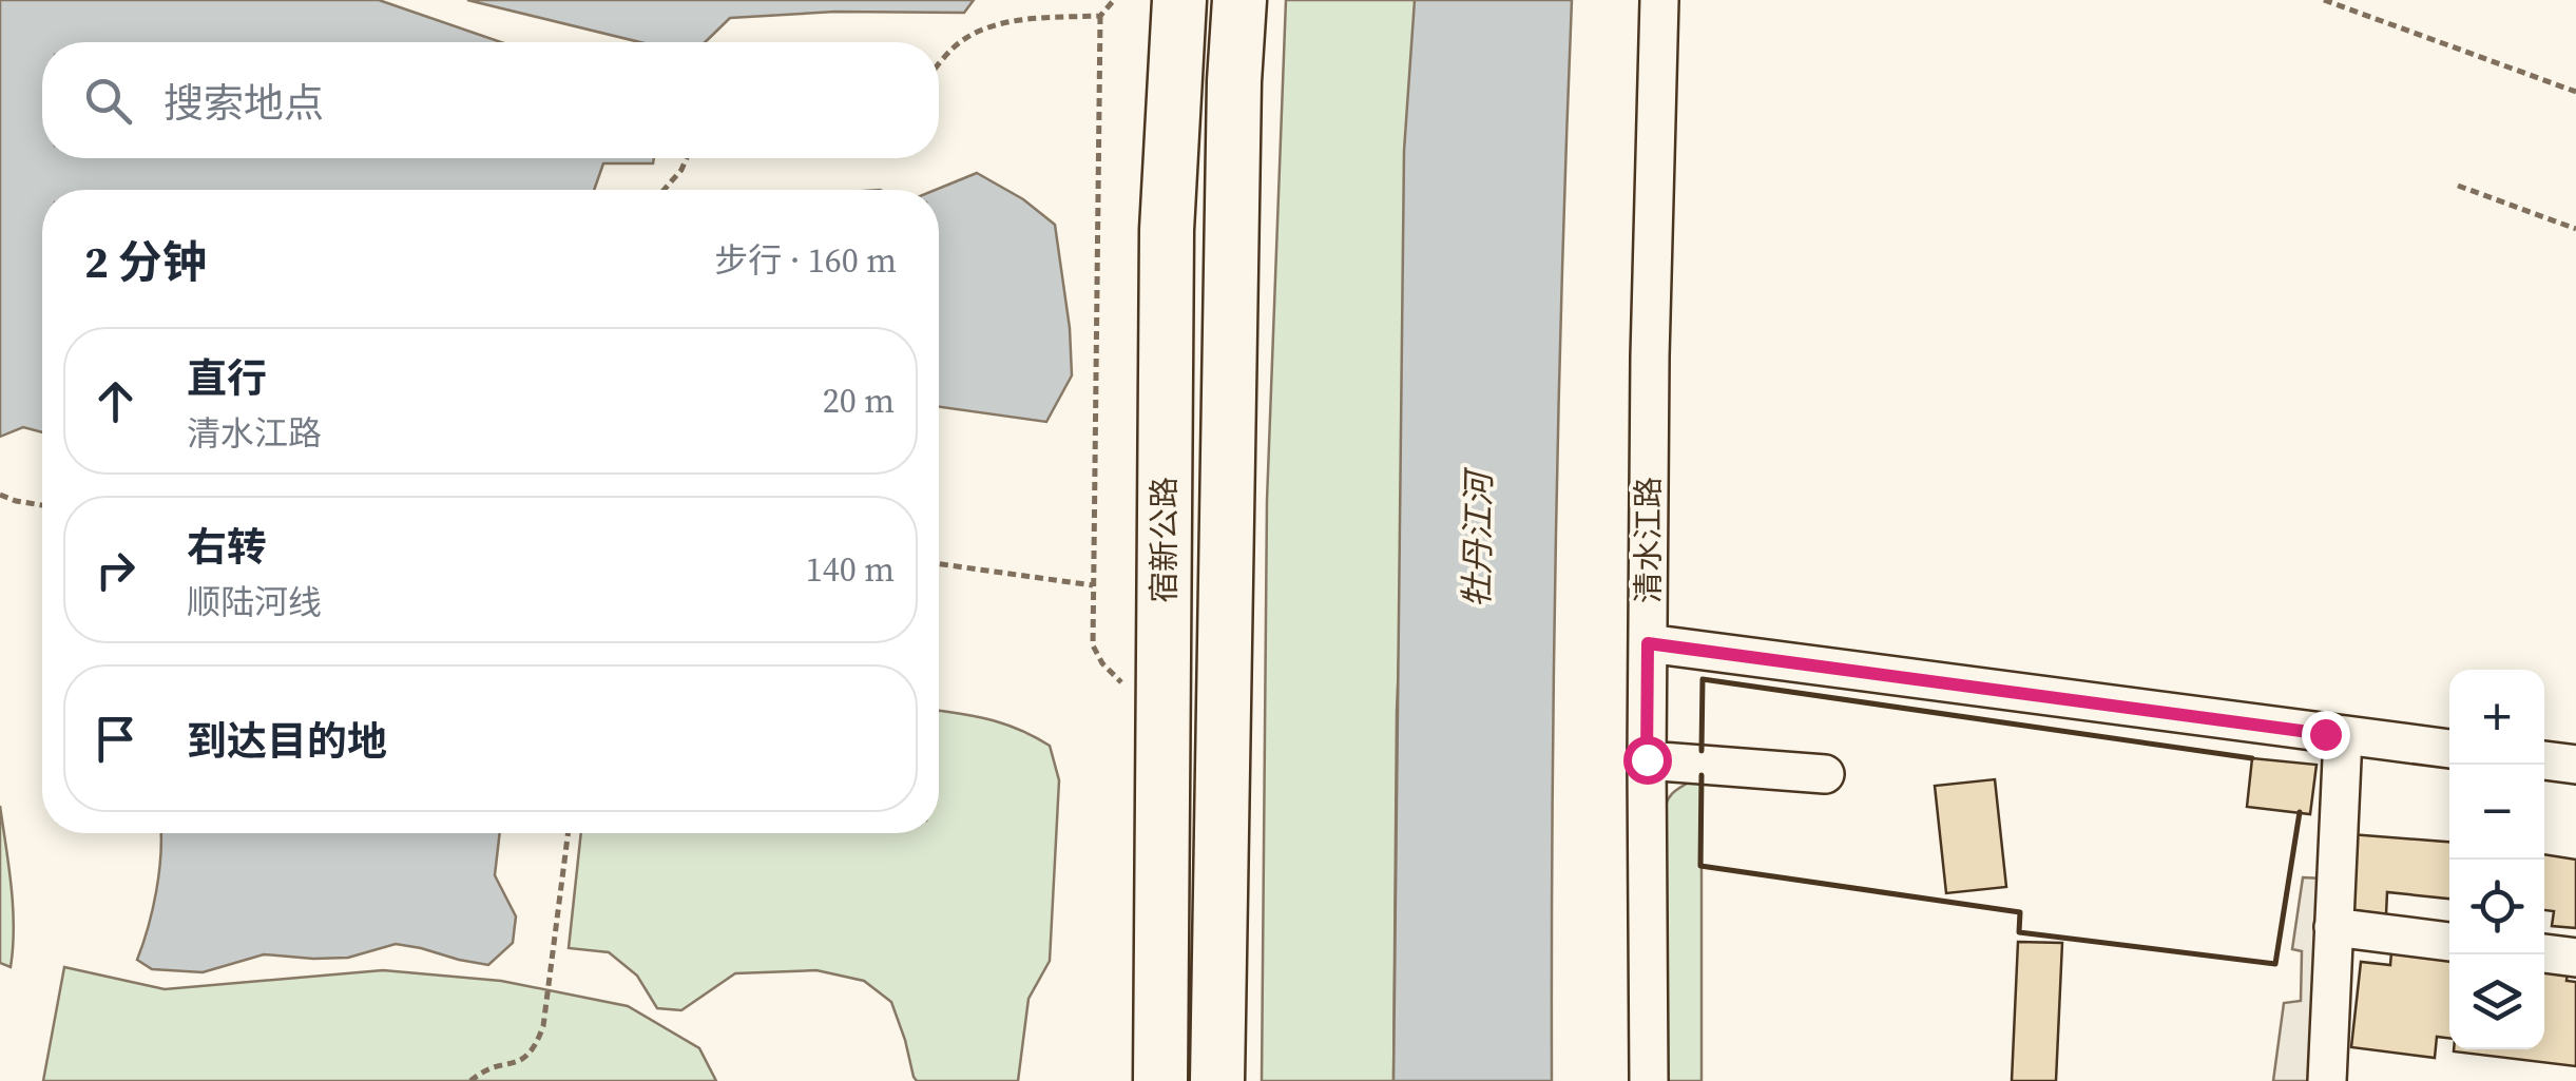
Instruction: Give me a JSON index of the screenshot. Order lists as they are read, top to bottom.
{
  "streets": {
    "highway": ["宿新公路"],
    "street": ["清水江路"]
  },
  "water": ["牡丹江河"],
  "page": {
    "search": "搜索地点",
    "heading": ["2 分钟", "步行 · 160 m"],
    "list": [
      ["直行", "清水江路", "20 m"],
      ["右转", "顺陆河线", "140 m"],
      "到达目的地"
    ],
    "map_buttons": ["+", "−"]
  }
}
